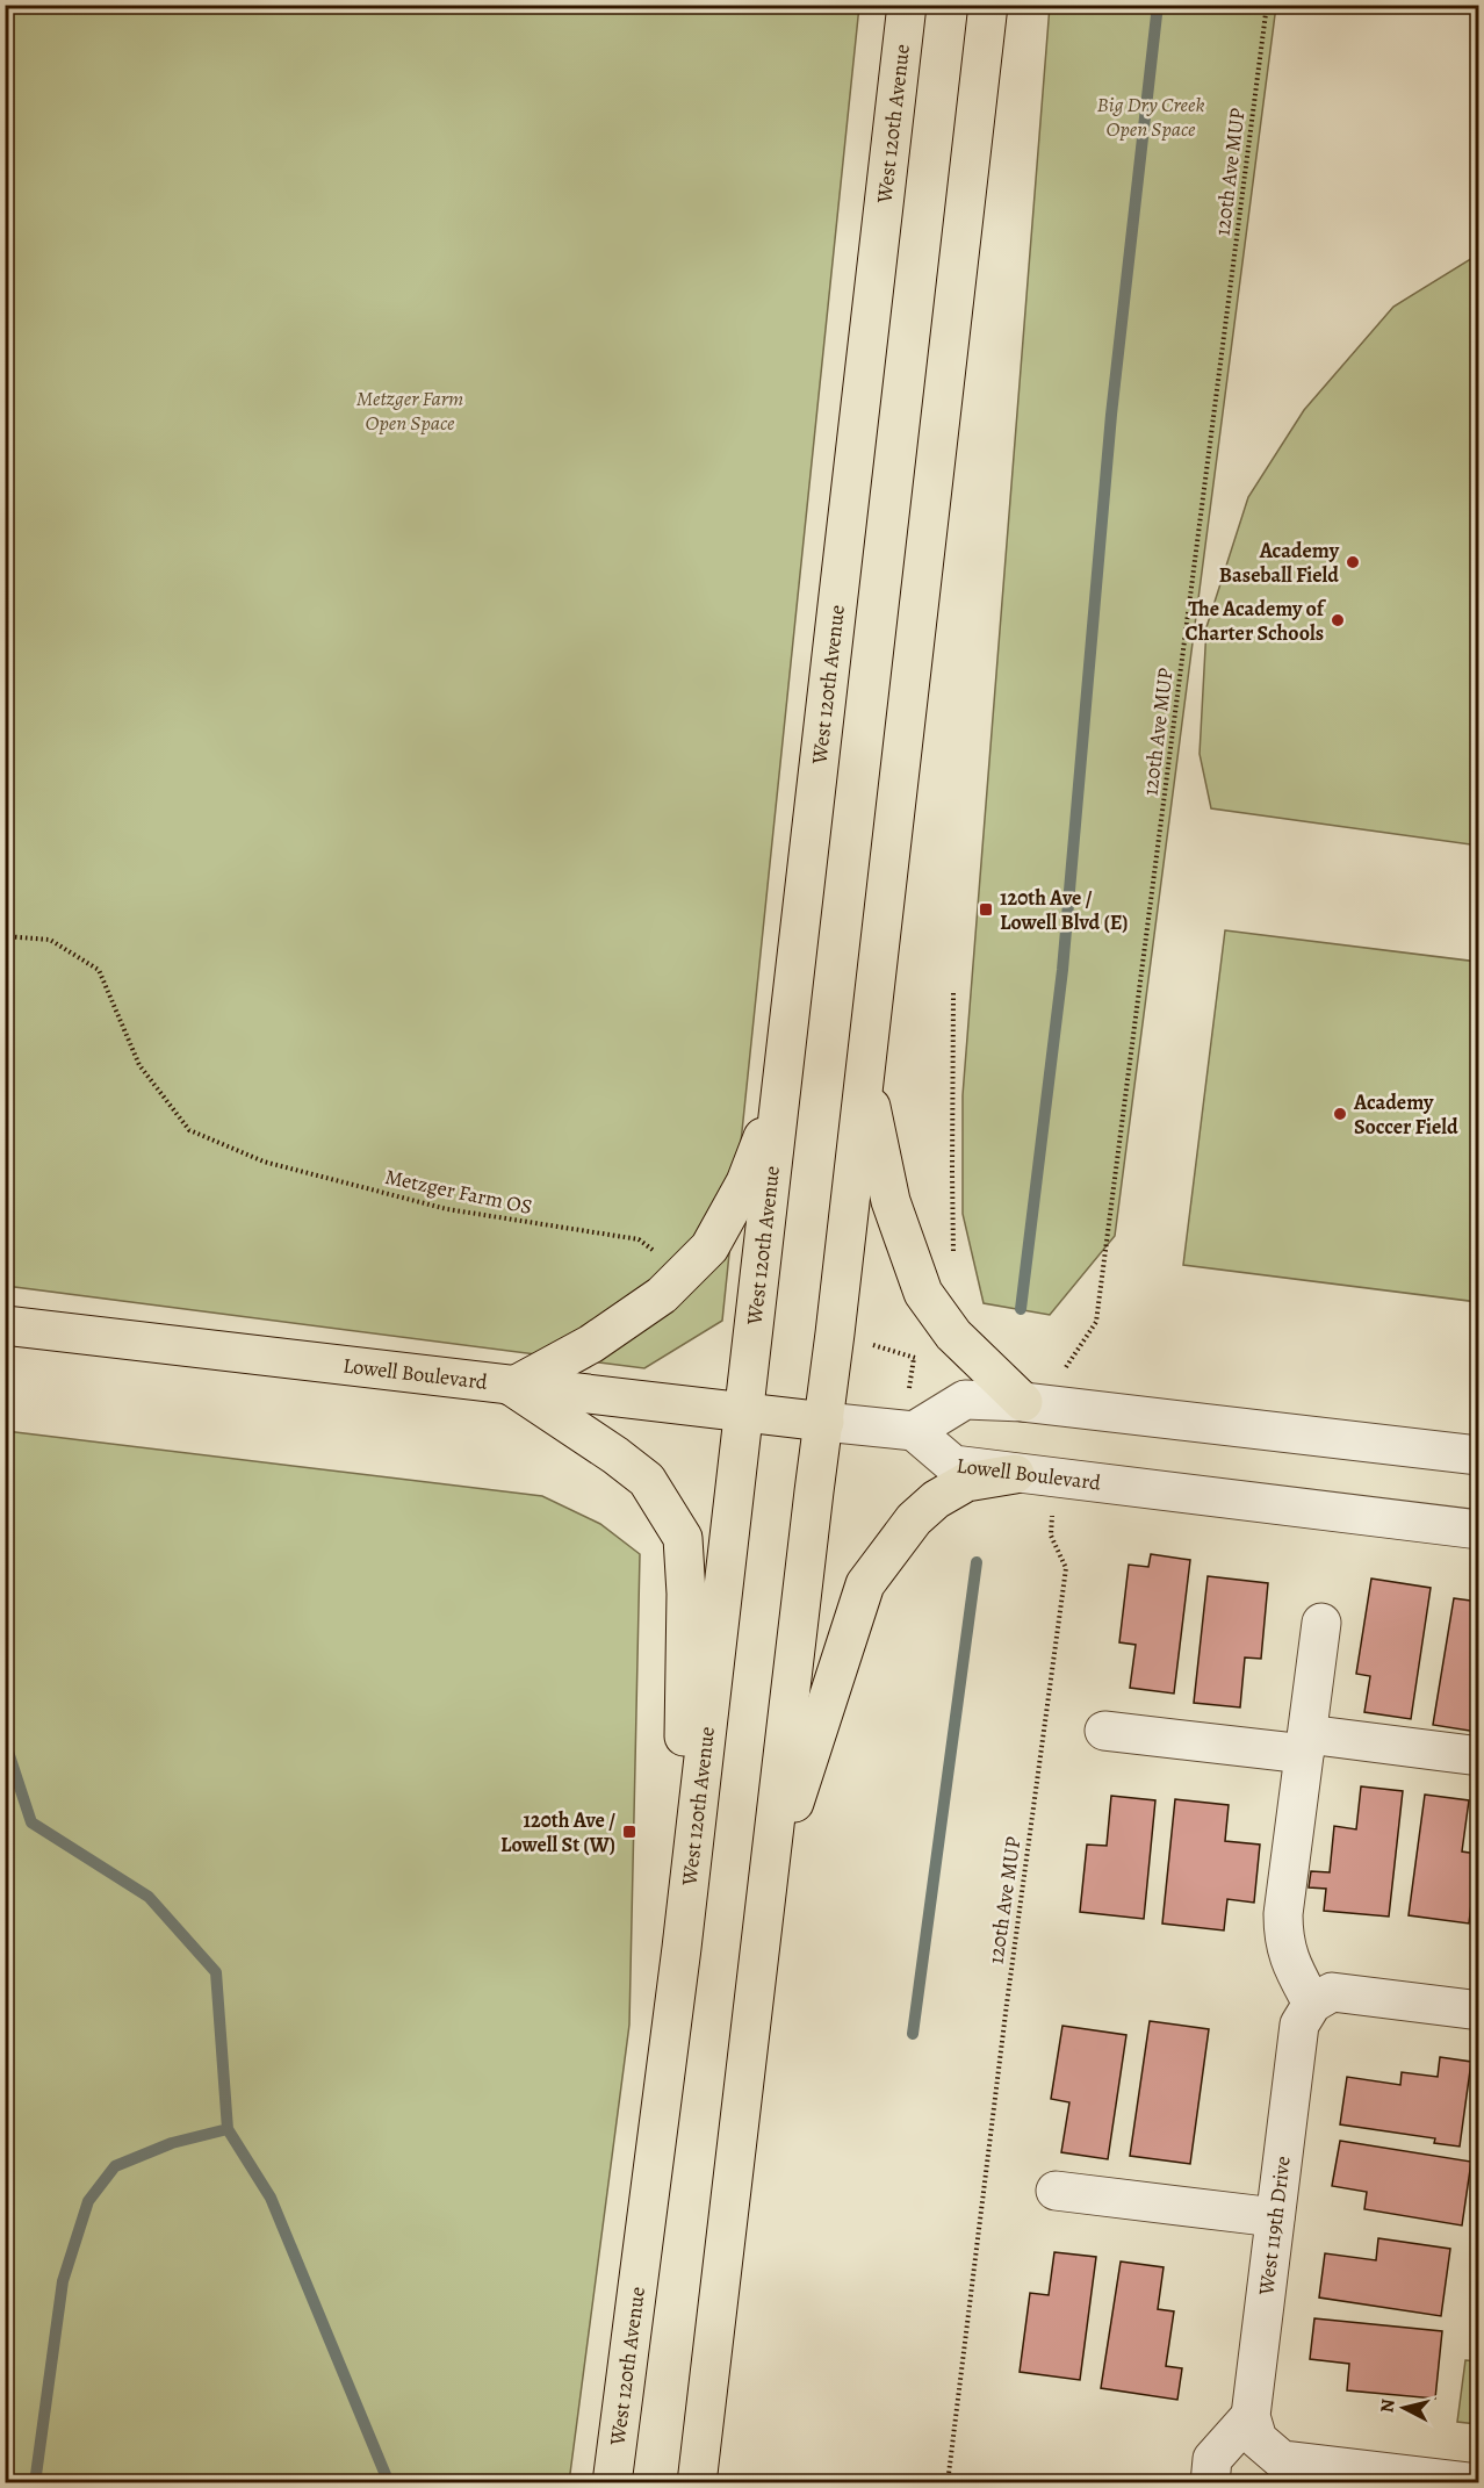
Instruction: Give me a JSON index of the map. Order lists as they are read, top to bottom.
{
  "streets": {
    "main road": ["West 120th Avenue", "Lowell Boulevard"],
    "street": ["West 119th Drive"],
    "path": ["120th Ave MUP", "Metzger Farm OS"]
  },
  "crossings": [
    ["West 120th Avenue", "Lowell Boulevard"]
  ],
  "parks": ["Big Dry Creek Open Space", "Metzger Farm Open Space"],
  "places": {
    "other": ["Academy Baseball Field", "The Academy of Charter Schools", "Academy Soccer Field"],
    "transit": ["120th Ave / Lowell Blvd (E)", "120th Ave / Lowell St (W)"]
  },
  "north": "left"
}
